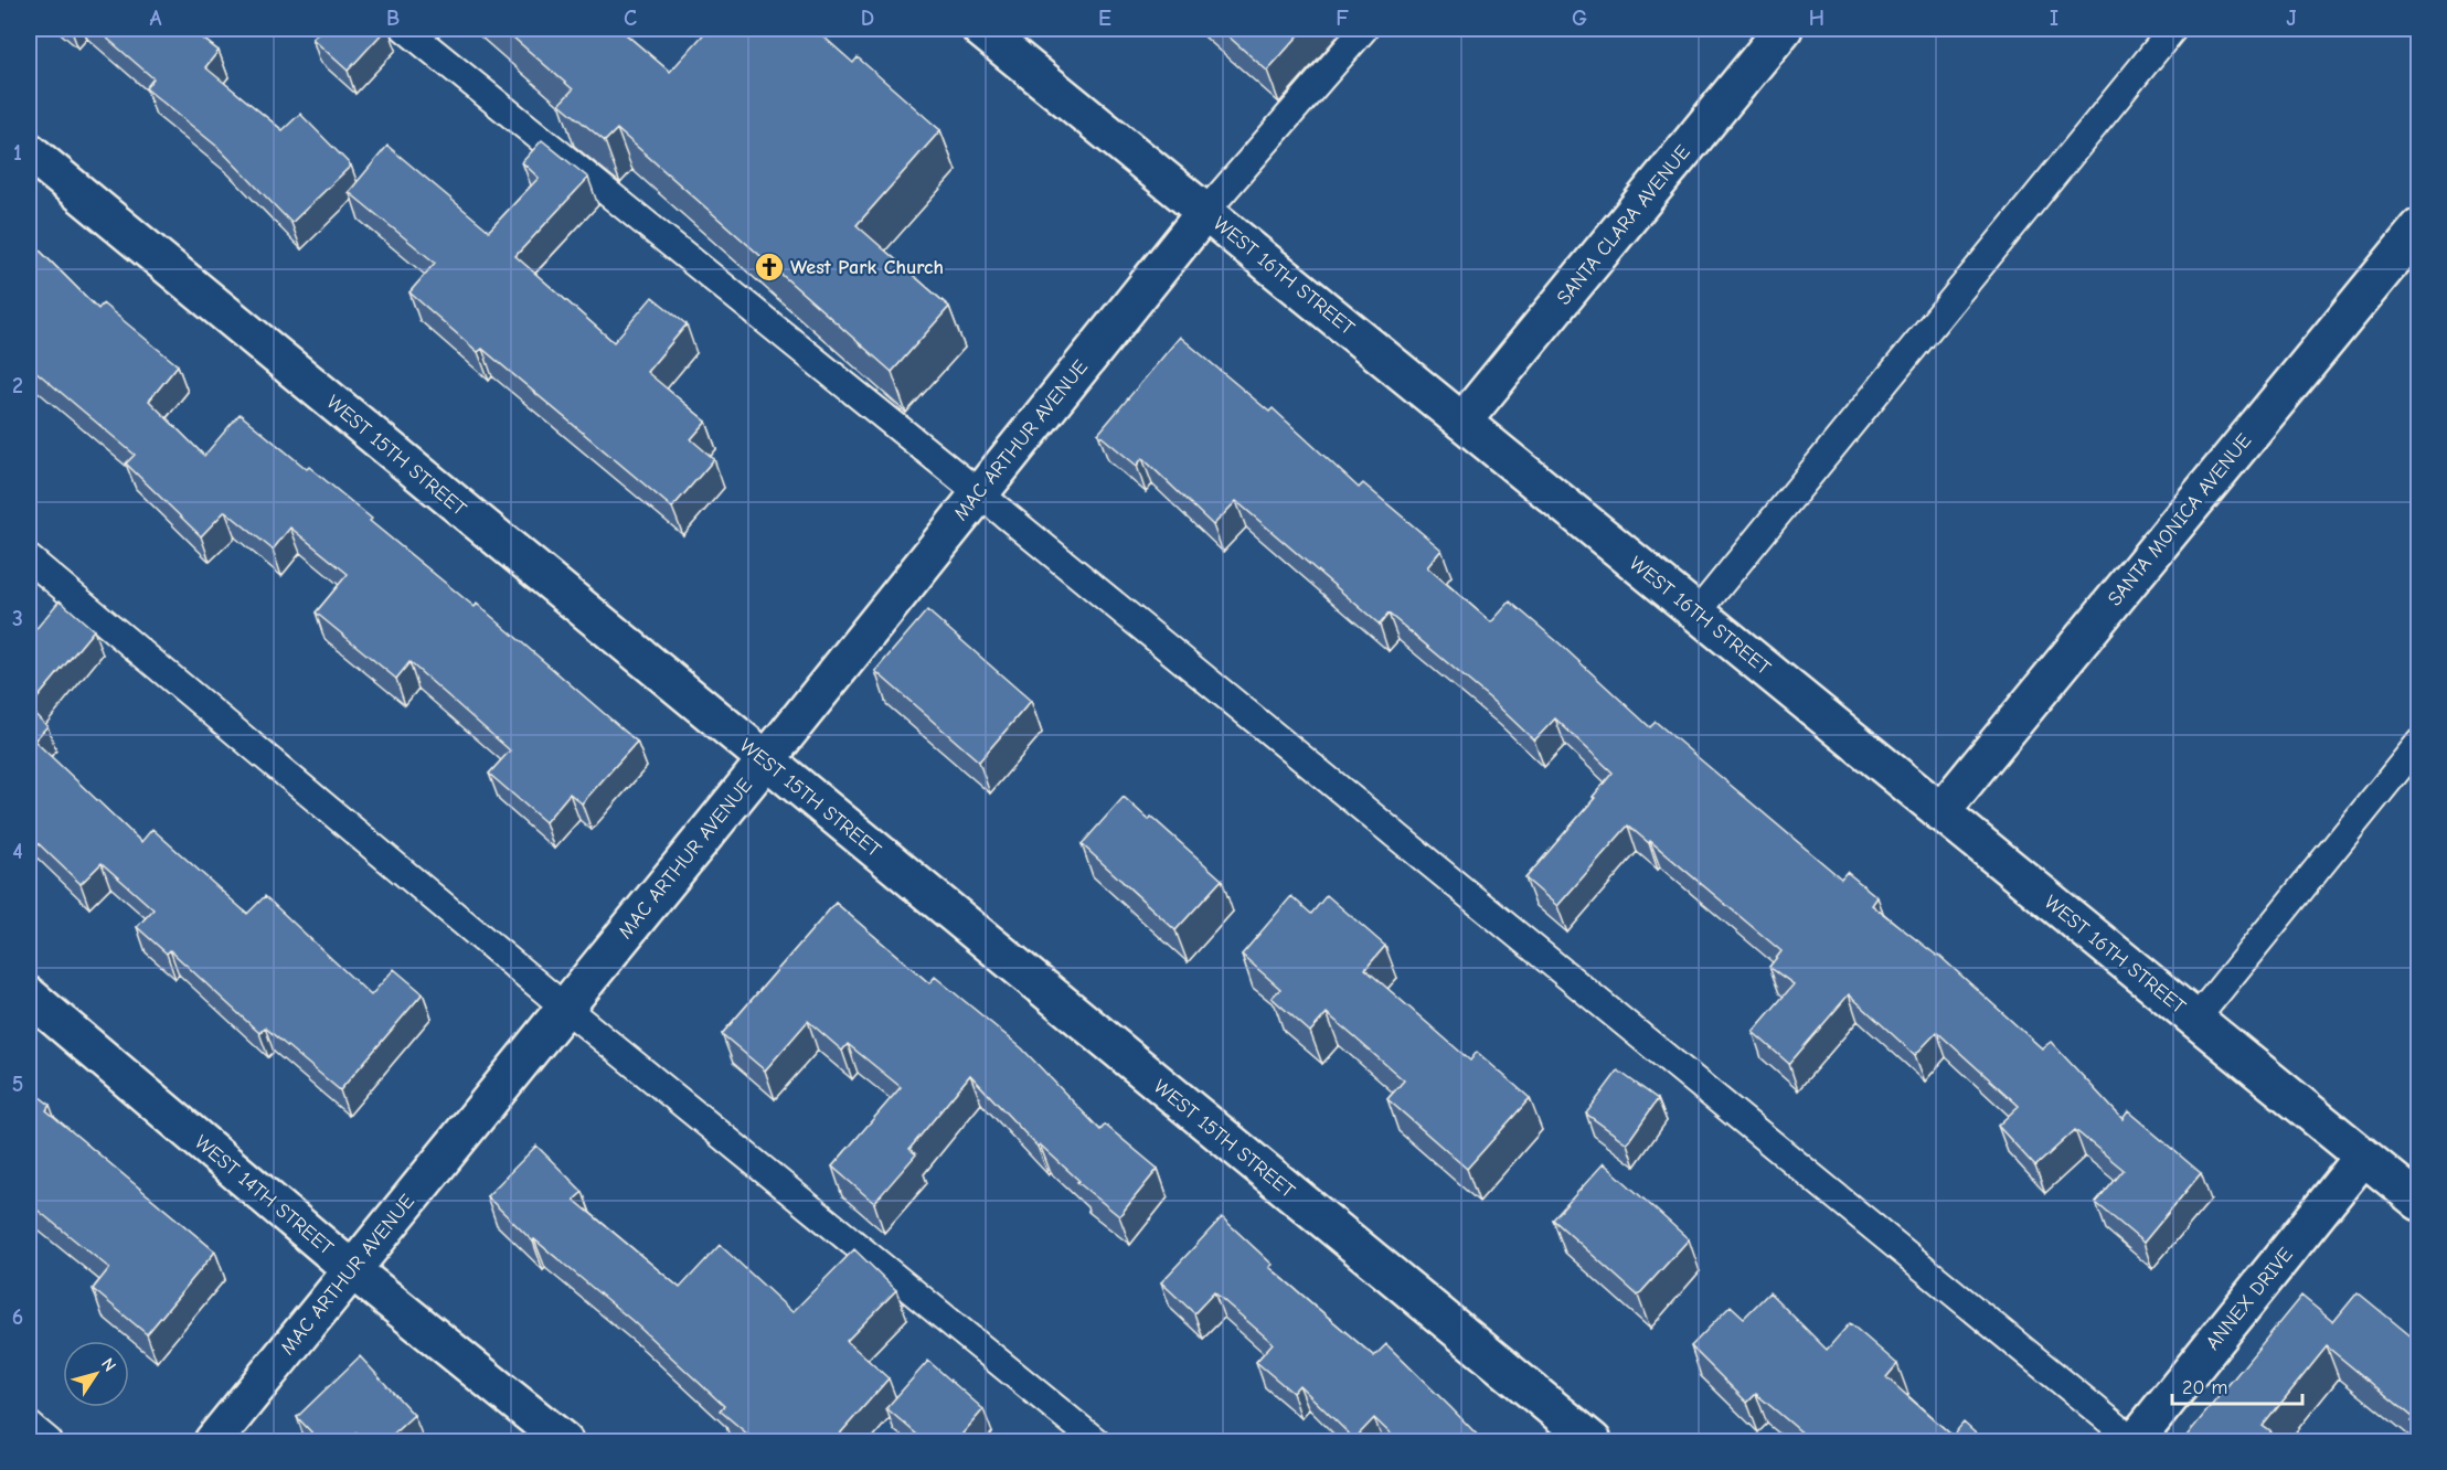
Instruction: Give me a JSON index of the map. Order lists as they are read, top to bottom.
{
  "streets": {
    "street": [
      "SANTA CLARA AVENUE",
      "WEST 16TH STREET",
      "MAC ARTHUR AVENUE",
      "WEST 15TH STREET",
      "SANTA MONICA AVENUE",
      "WEST 14TH STREET",
      "ANNEX DRIVE"
    ]
  },
  "crossings": [
    ["SANTA CLARA AVENUE", "WEST 16TH STREET"],
    ["WEST 16TH STREET", "MAC ARTHUR AVENUE"],
    ["WEST 16TH STREET", "SANTA MONICA AVENUE"],
    ["WEST 16TH STREET", "ANNEX DRIVE"],
    ["MAC ARTHUR AVENUE", "WEST 15TH STREET"],
    ["MAC ARTHUR AVENUE", "WEST 14TH STREET"]
  ],
  "places": {
    "church": ["West Park Church"]
  },
  "scale_bar": "20 m",
  "north": "top right",
  "grid": {
    "columns": [
      "A",
      "B",
      "C",
      "D",
      "E",
      "F",
      "G",
      "H",
      "I",
      "J"
    ],
    "rows": [
      "1",
      "2",
      "3",
      "4",
      "5",
      "6"
    ]
  }
}
